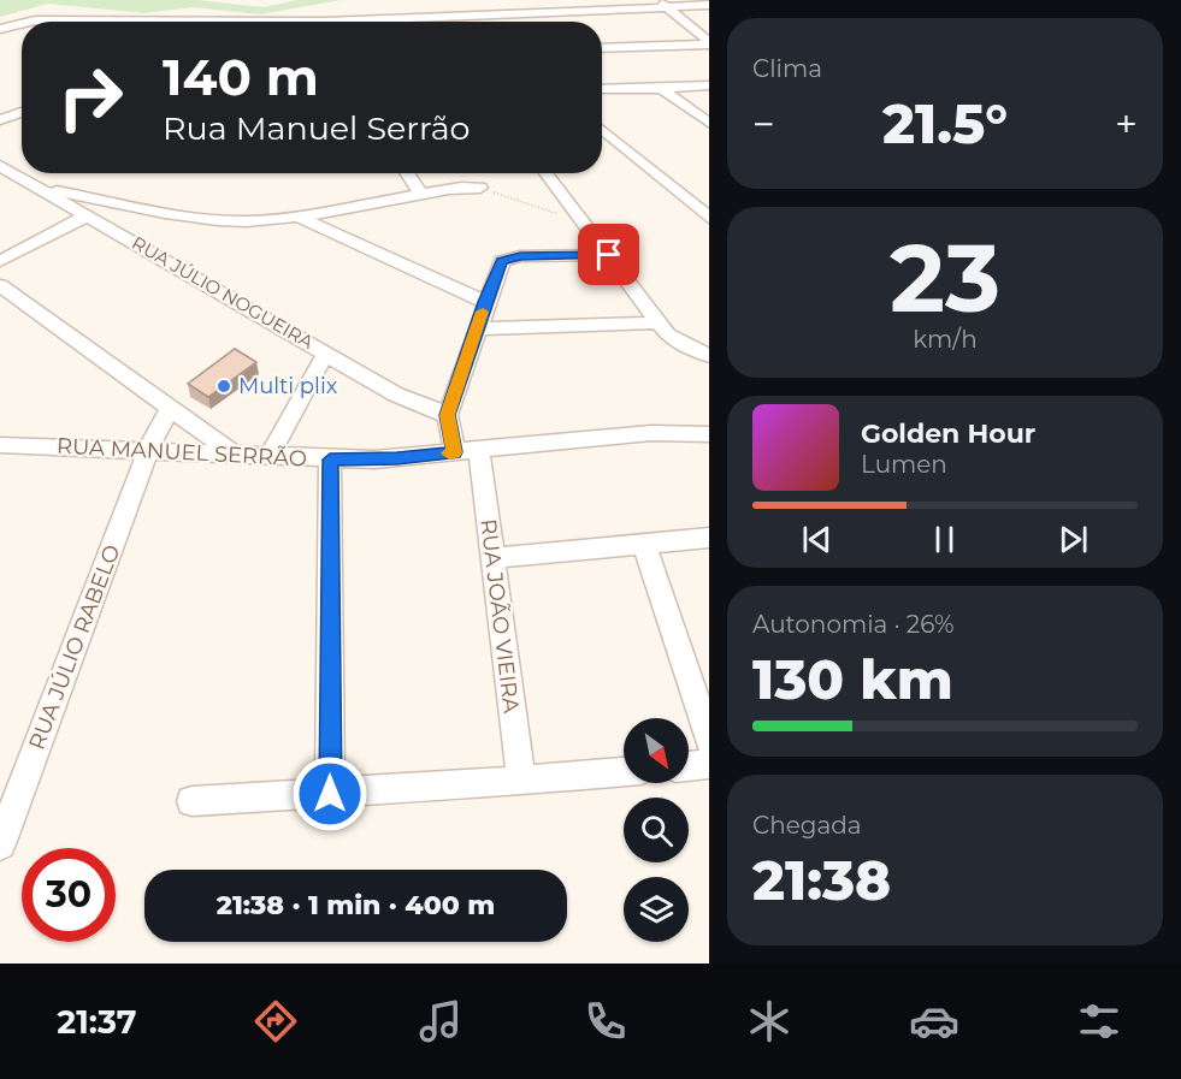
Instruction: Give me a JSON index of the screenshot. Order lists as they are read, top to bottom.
{
  "streets": {
    "street": [
      "RUA JÚLIO NOGUEIRA",
      "RUA MANUEL SERRÃO",
      "RUA JOÃO VIEIRA",
      "RUA JÚLIO RABELO"
    ]
  },
  "crossings": [
    ["RUA MANUEL SERRÃO", "RUA JOÃO VIEIRA"],
    ["RUA MANUEL SERRÃO", "RUA JÚLIO RABELO"]
  ],
  "places": ["Multi plix"],
  "north": "bottom right",
  "page": {
    "tile": [
      "Clima",
      ["23", "km/h"],
      ["Autonomia · 26%", "130 km"],
      ["Chegada", "21:38"]
    ],
    "turn": ["140 m", "Rua Manuel Serrão"],
    "heat": ["−", "21.5°", "+"],
    "song": ["Golden Hour", "Lumen"],
    "limit": "30",
    "trip": "21:38 · 1 min · 400 m",
    "tabs": "21:37"
  }
}
